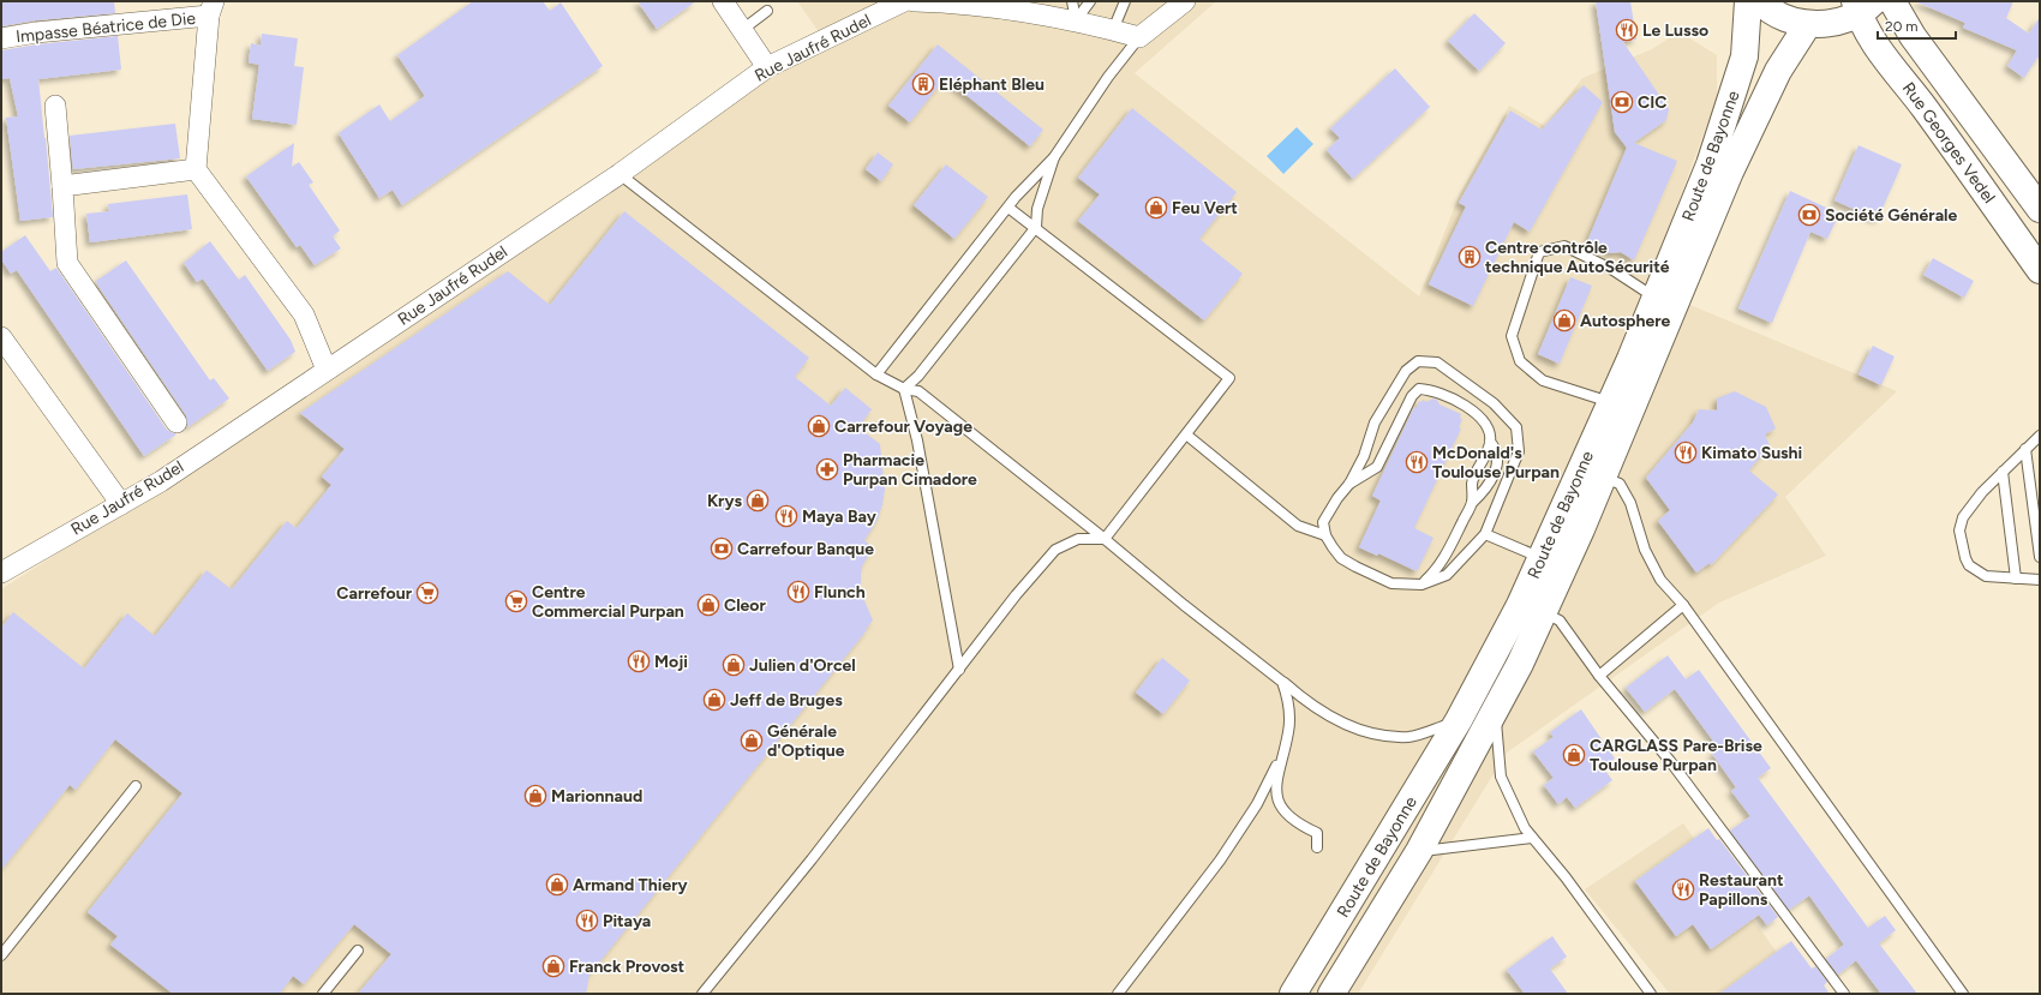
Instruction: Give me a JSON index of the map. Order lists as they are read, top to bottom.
{
  "streets": {
    "street": [
      "Impasse Béatrice de Die",
      "Rue Jaufré Rudel",
      "Rue Georges Vedel",
      "Route de Bayonne"
    ]
  },
  "places": {
    "restaurant": [
      "Le Lusso",
      "Kimato Sushi",
      "McDonald's Toulouse Purpan",
      "Maya Bay",
      "Flunch",
      "Moji",
      "Restaurant Papillons",
      "Pitaya"
    ],
    "building": ["Eléphant Bleu", "Centre contrôle technique AutoSécurité"],
    "bank": ["CIC", "Société Générale", "Carrefour Banque"],
    "shop": [
      "Feu Vert",
      "Autosphere",
      "Carrefour Voyage",
      "Krys",
      "Cleor",
      "Julien d'Orcel",
      "Jeff de Bruges",
      "Générale d'Optique",
      "CARGLASS Pare-Brise Toulouse Purpan",
      "Marionnaud",
      "Armand Thiery",
      "Franck Provost"
    ],
    "pharmacy": ["Pharmacie Purpan Cimadore"],
    "supermarket": ["Carrefour", "Centre Commercial Purpan"]
  },
  "scale_bar": "20 m"
}
